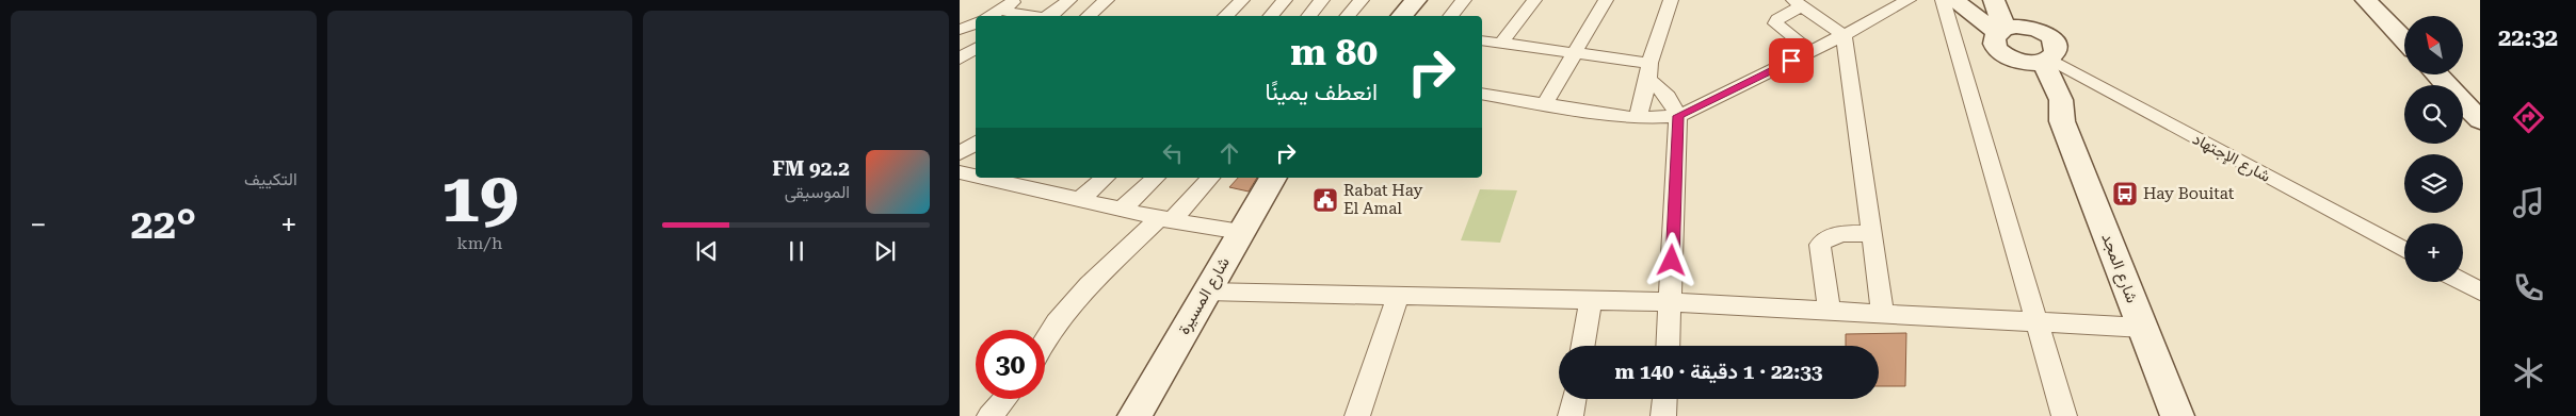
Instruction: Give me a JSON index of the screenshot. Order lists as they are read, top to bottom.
{
  "streets": {
    "main road": ["شارع المجد", "شارع المسيرة"],
    "street": ["شارع الإجتهاد"]
  },
  "crossings": [
    ["شارع الإجتهاد", "شارع المجد"]
  ],
  "places": {
    "bus stop": ["Hay Bouitat"],
    "public building": ["Rabat Hay El Amal"]
  },
  "north": "top left",
  "page": {
    "tabs": "22:32",
    "tile": [
      ["19", "km/h"],
      "التكييف"
    ],
    "map_buttons": "+",
    "turn": ["80 m", "انعطف يمينًا"],
    "song": ["92.2 FM", "الموسيقى"],
    "heat": ["−", "22°", "+"],
    "limit": "30",
    "trip": "22:33 · 1 دقيقة · 140 m"
  }
}
